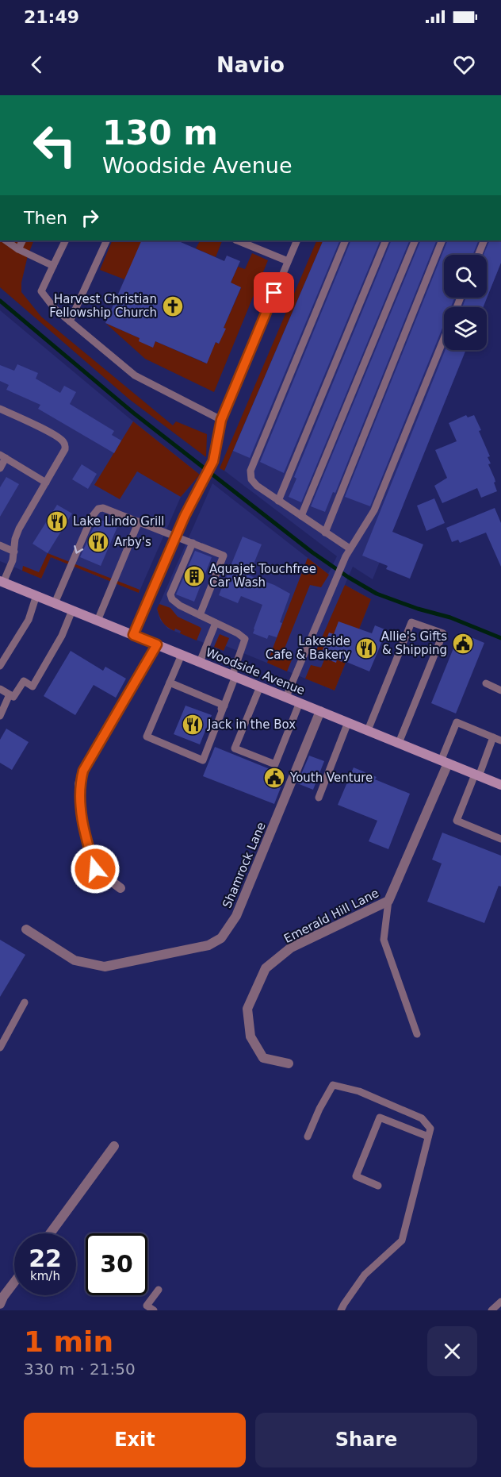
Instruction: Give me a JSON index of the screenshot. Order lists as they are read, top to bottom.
{
  "streets": {
    "main road": ["Woodside Avenue"],
    "street": ["Shamrock Lane", "Emerald Hill Lane"]
  },
  "crossings": [
    ["Woodside Avenue", "Shamrock Lane"],
    ["Woodside Avenue", "Emerald Hill Lane"]
  ],
  "places": {
    "church": ["Harvest Christian Fellowship Church"],
    "restaurant": [
      "Lake Lindo Grill",
      "Arby's",
      "Lakeside Cafe & Bakery",
      "Jack in the Box"
    ],
    "building": ["Aquajet Touchfree Car Wash"],
    "public building": ["Allie's Gifts & Shipping", "Youth Venture"]
  },
  "page": {
    "status": "21:49",
    "header": "Navio",
    "turn": ["130 m", "Woodside Avenue"],
    "then": "Then",
    "speed": "22 km/h",
    "limit": "30",
    "heading": ["1 min", "330 m · 21:50"],
    "buttons": ["Exit", "Share"]
  }
}
